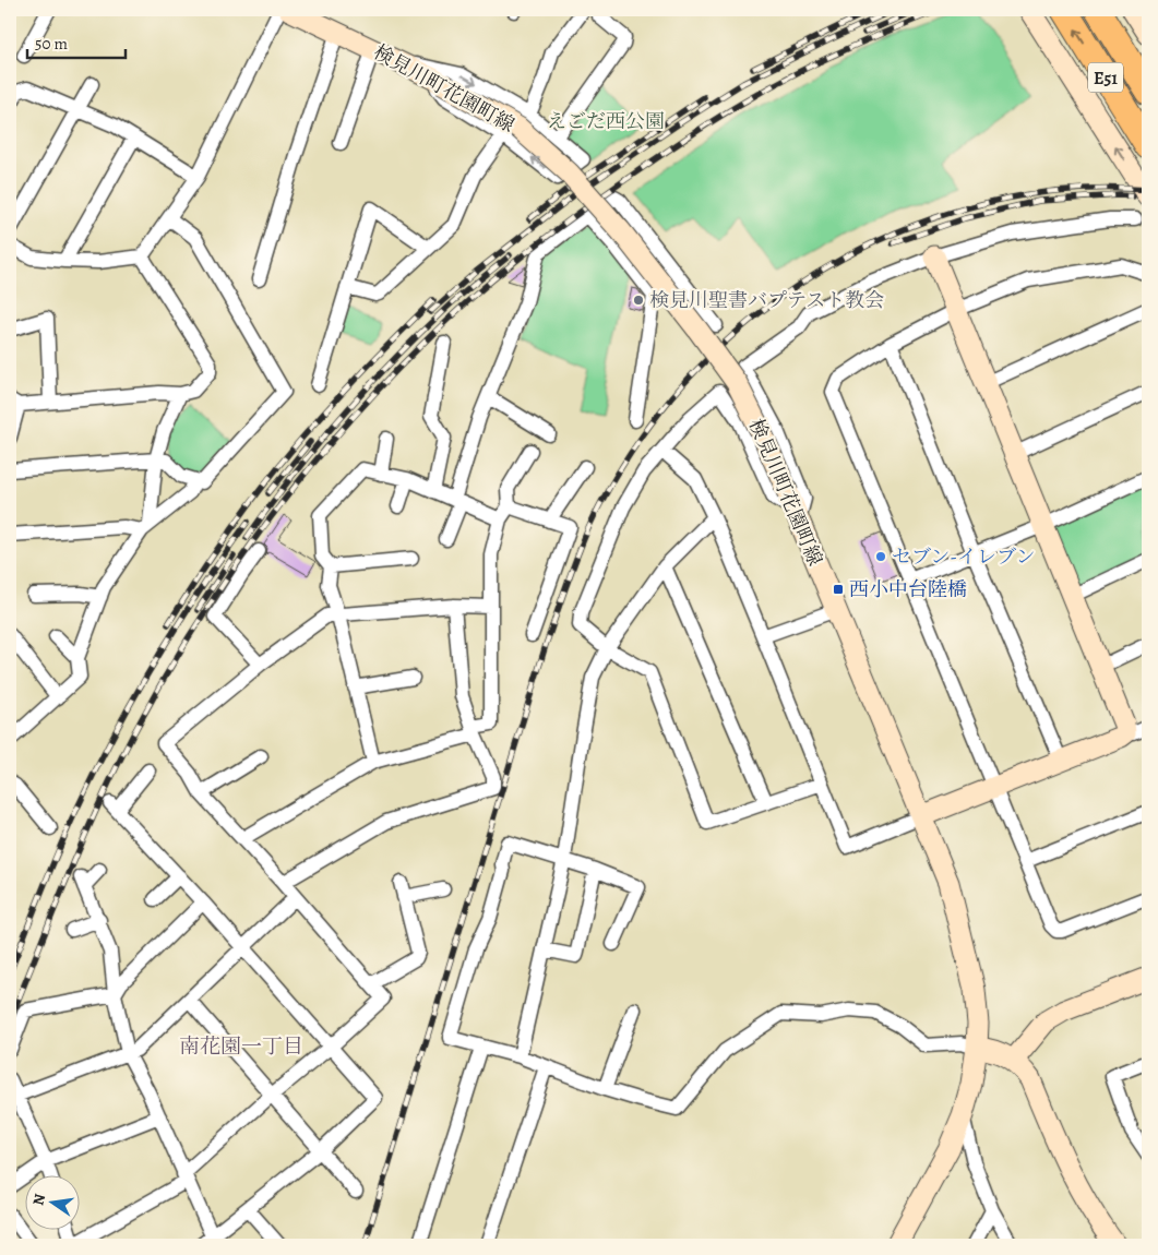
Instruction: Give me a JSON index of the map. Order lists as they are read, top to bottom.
{
  "streets": {
    "highway": ["E51"],
    "street": ["検見川町花園町線"]
  },
  "districts": ["南花園一丁目"],
  "parks": ["えごだ西公園"],
  "places": {
    "other": ["検見川聖書バプテスト教会", "セブン-イレブン"],
    "transit": ["西小中台陸橋"]
  },
  "scale_bar": "50 m",
  "north": "left"
}
